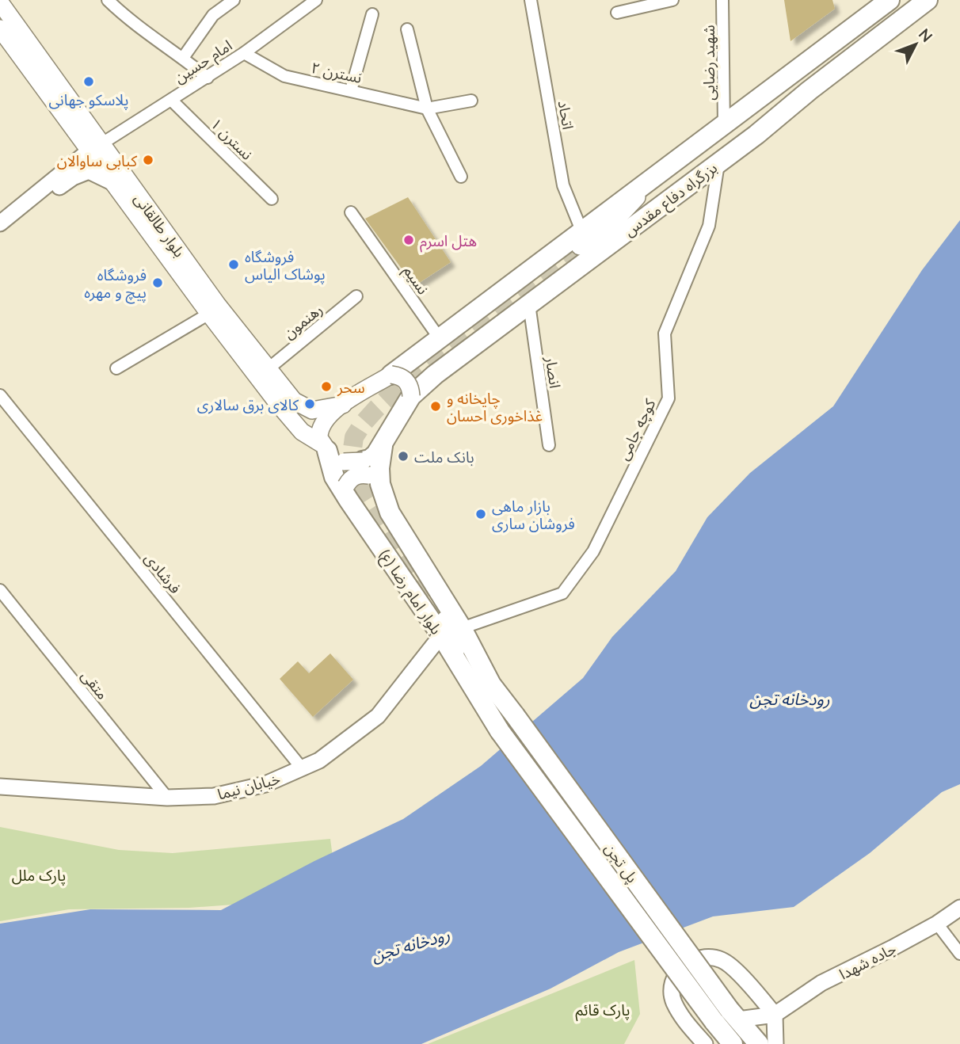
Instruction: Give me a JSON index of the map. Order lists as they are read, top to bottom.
{
  "streets": {
    "highway": ["بزرگراه دفاع مقدس", "بلوار امام رضا (ع)", "پل تجن"],
    "main road": ["بلوار طالقانی"],
    "street": [
      "امام حسین",
      "شهید رضایی",
      "نسترن ۲",
      "اتحاد",
      "نسترن ۱",
      "نسیم",
      "رهنمون",
      "انصار",
      "کوچه جامی",
      "فرشادی",
      "متقی",
      "خیابان نیما",
      "جاده شهدا"
    ]
  },
  "crossings": [
    ["امام حسین", "نسترن ۲"],
    ["امام حسین", "نسترن ۱"],
    ["امام حسین", "بلوار طالقانی"],
    ["شهید رضایی", "بزرگراه دفاع مقدس"],
    ["اتحاد", "بزرگراه دفاع مقدس"],
    ["بزرگراه دفاع مقدس", "نسیم"],
    ["بزرگراه دفاع مقدس", "انصار"],
    ["بزرگراه دفاع مقدس", "کوچه جامی"],
    ["بلوار طالقانی", "رهنمون"],
    ["بلوار طالقانی", "بلوار امام رضا (ع)"],
    ["کوچه جامی", "بلوار امام رضا (ع)"],
    ["کوچه جامی", "خیابان نیما"],
    ["فرشادی", "خیابان نیما"],
    ["بلوار امام رضا (ع)", "خیابان نیما"],
    ["بلوار امام رضا (ع)", "پل تجن"],
    ["متقی", "خیابان نیما"]
  ],
  "water": ["رودخانه تجن"],
  "parks": ["پارک ملل", "پارک قائم"],
  "places": [
    "پلاسکو جهانی",
    "کبابی ساوالان",
    "هتل اسرم",
    "فروشگاه پوشاک الیاس",
    "فروشگاه پیچ و مهره",
    "سحر",
    "کالای برق سالاری",
    "چایخانه و غذاخوری احسان",
    "بانک ملت",
    "بازار ماهی فروشان ساری"
  ],
  "north": "top right"
}
